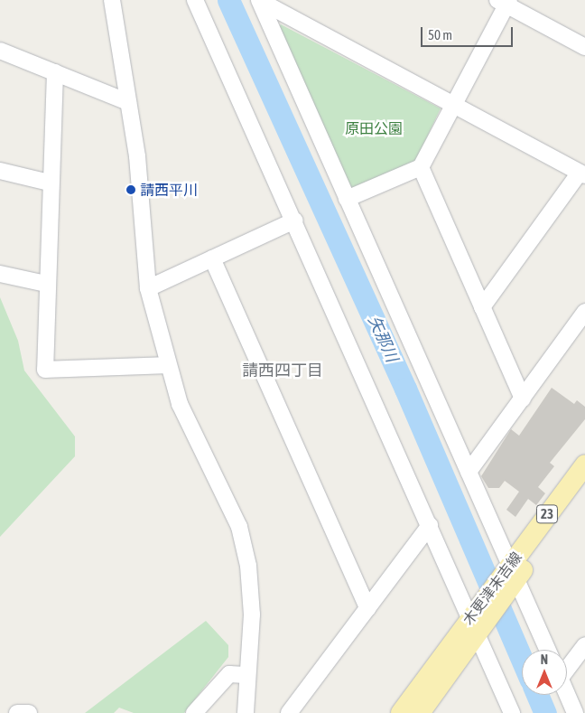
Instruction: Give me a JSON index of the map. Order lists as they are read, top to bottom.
{
  "streets": {
    "main road": ["23", "木更津末吉線"]
  },
  "districts": ["請西四丁目"],
  "water": ["矢那川"],
  "parks": ["原田公園"],
  "places": ["請西平川"],
  "scale_bar": "50 m",
  "north": "top"
}
